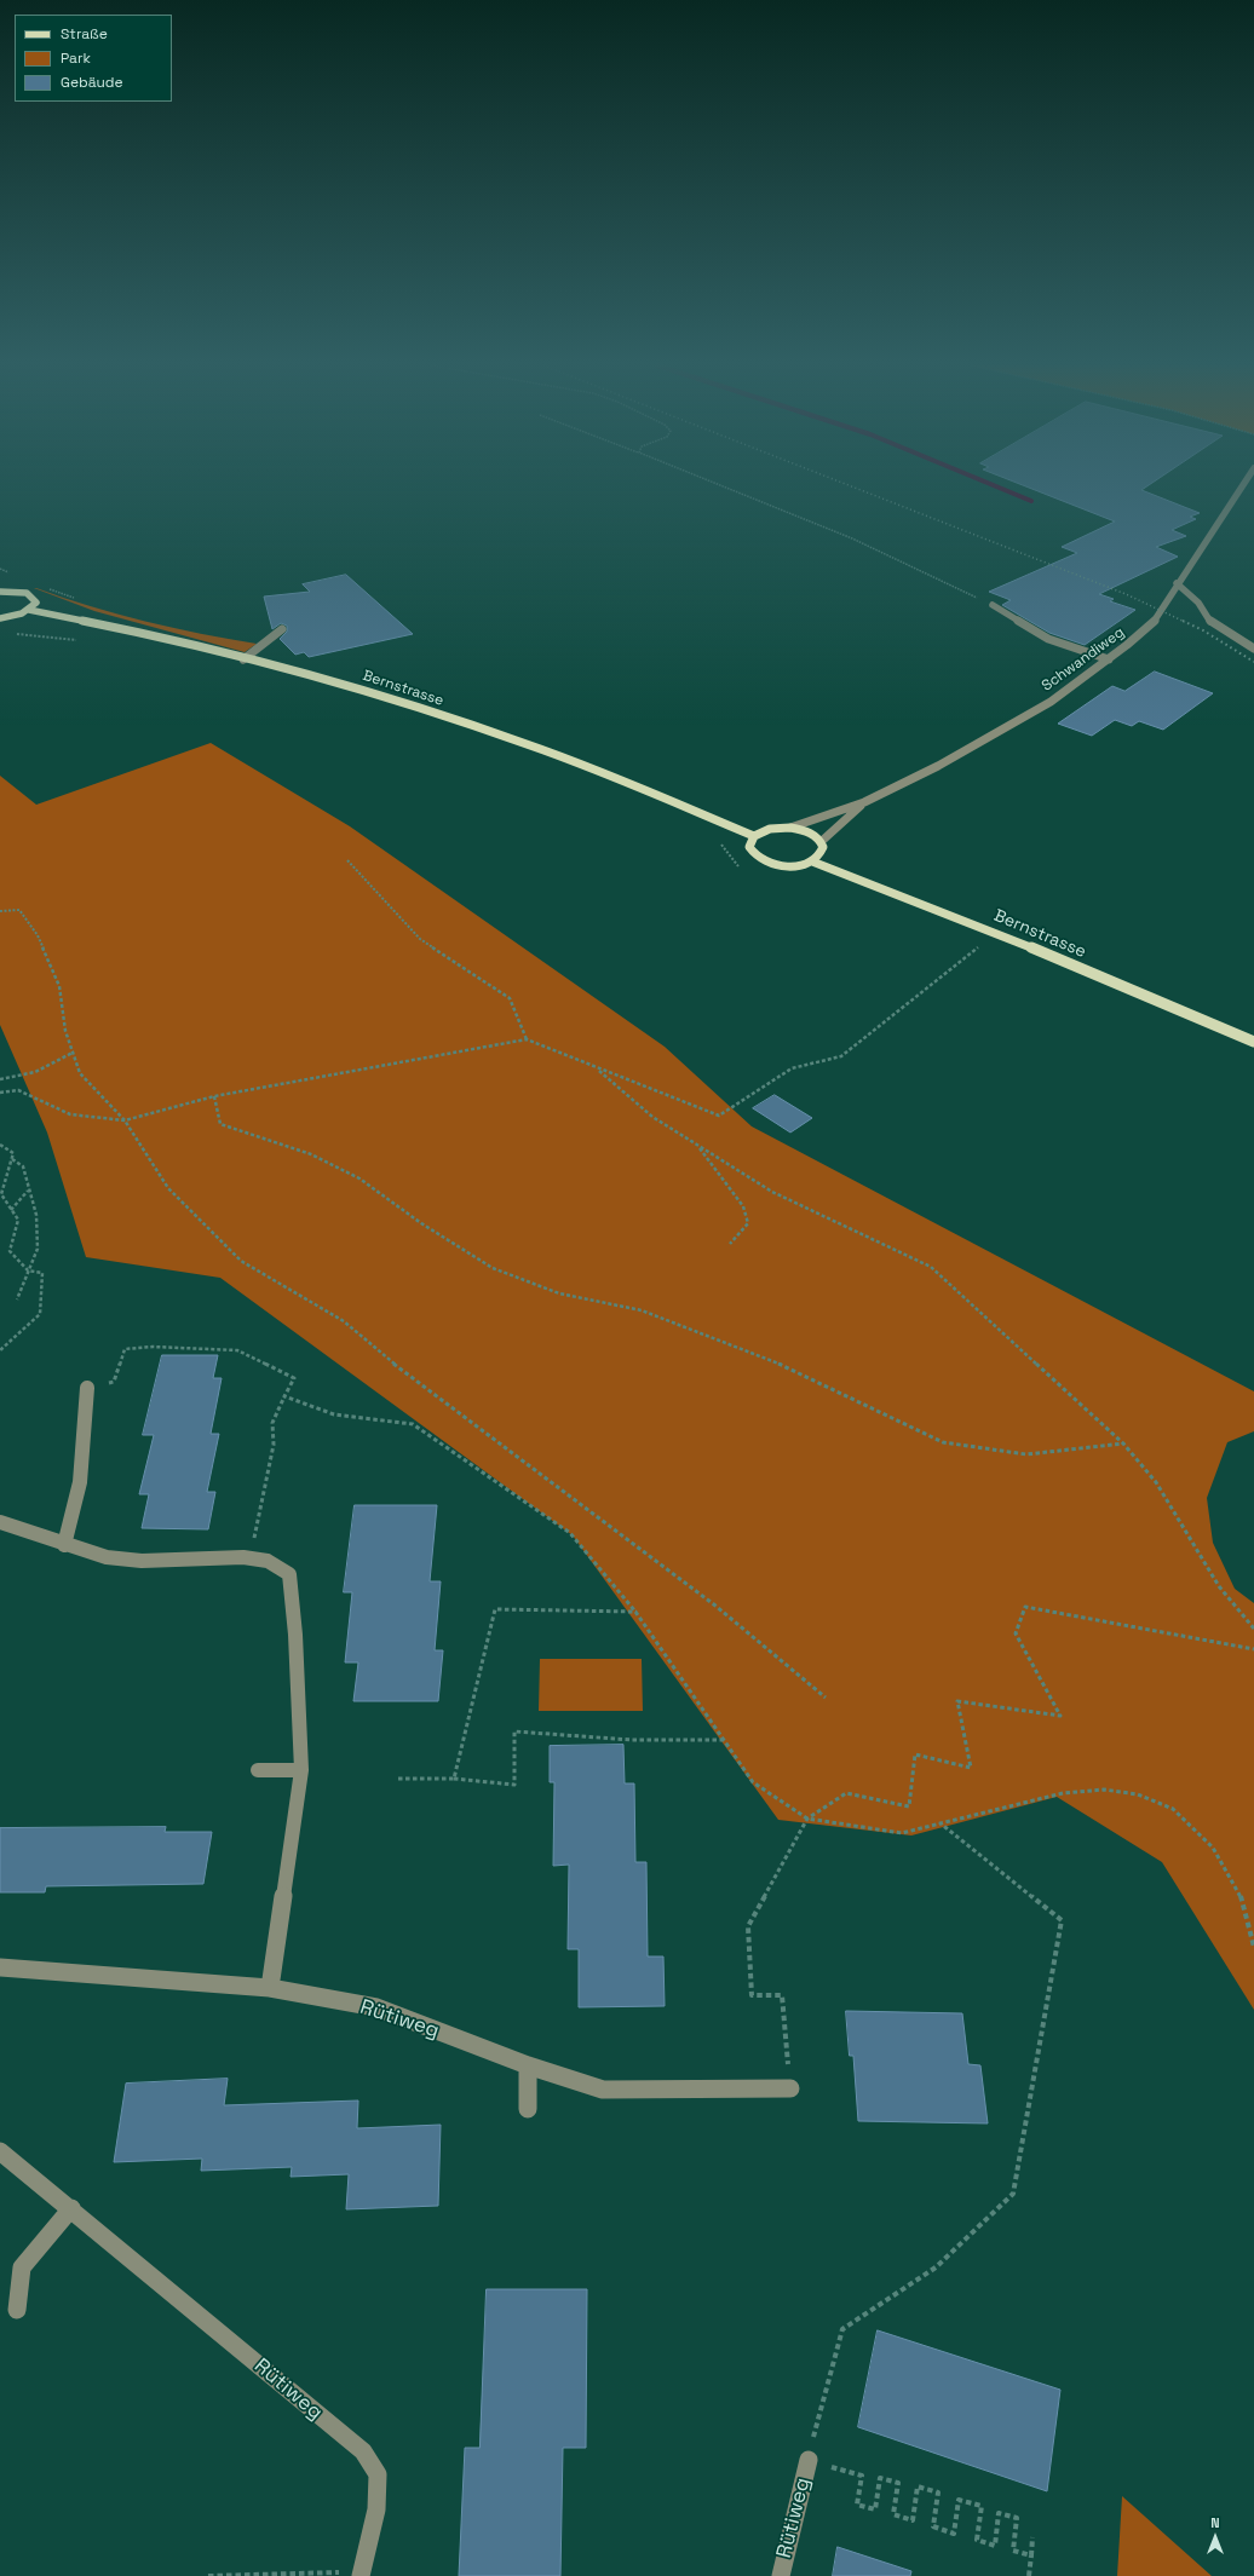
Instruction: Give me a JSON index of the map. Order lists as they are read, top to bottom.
{
  "streets": {
    "main road": ["Bernstrasse"],
    "street": ["Schwandiweg", "Rütiweg"]
  },
  "legend": ["Straße", "Park", "Gebäude"],
  "north": "top"
}
